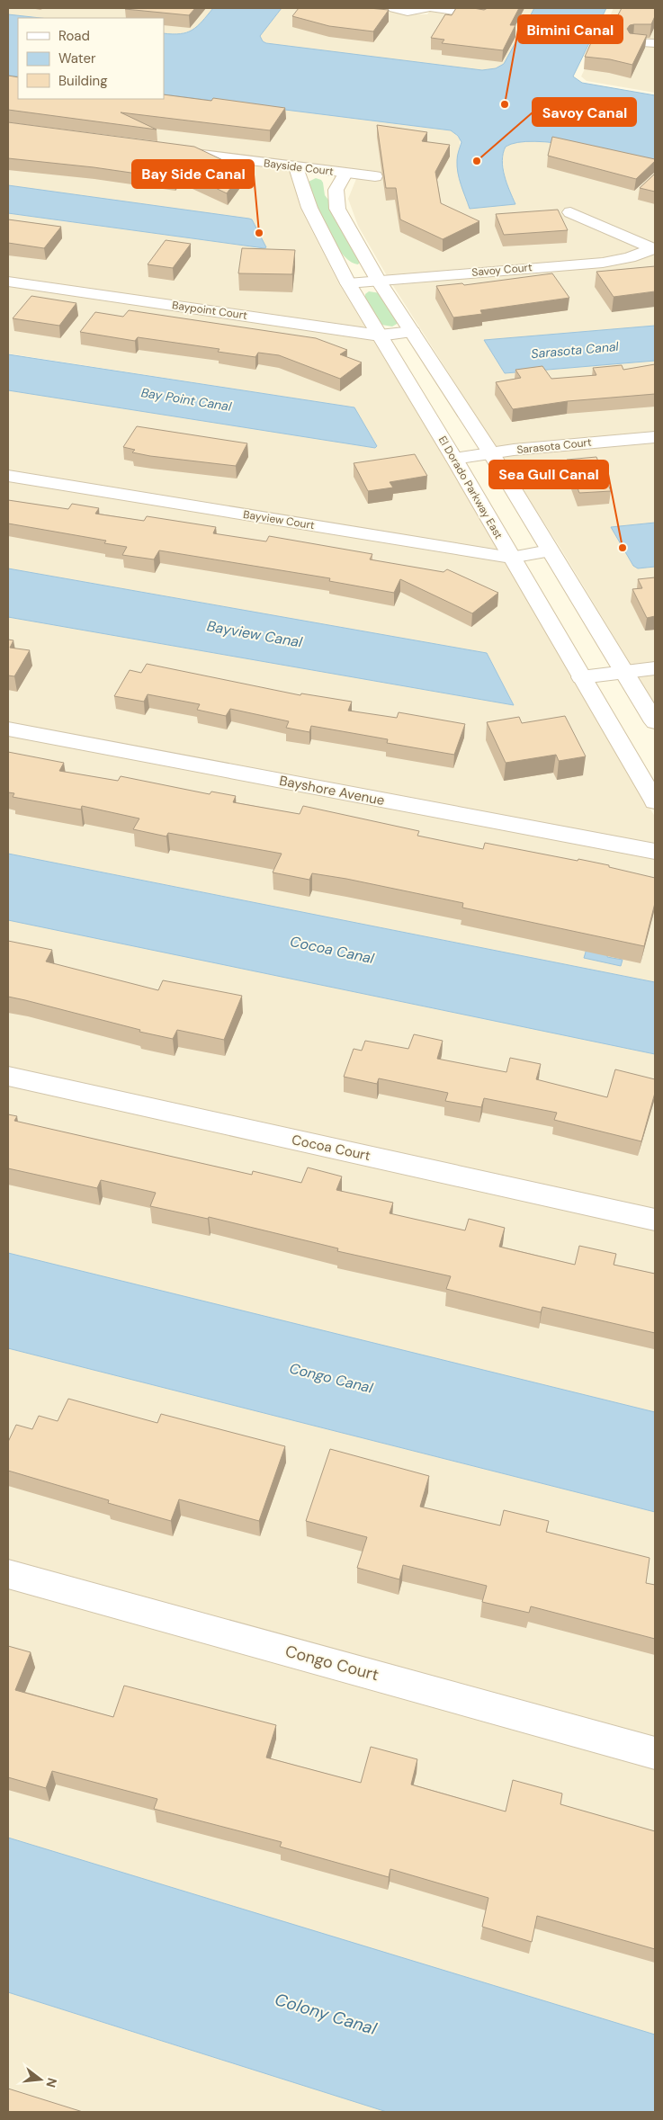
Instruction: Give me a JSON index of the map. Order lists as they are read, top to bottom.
{
  "streets": {
    "street": [
      "Bayside Court",
      "Savoy Court",
      "Baypoint Court",
      "Sarasota Court",
      "El Dorado Parkway East",
      "Bayview Court",
      "Bayshore Avenue",
      "Cocoa Court",
      "Congo Court"
    ]
  },
  "crossings": [
    ["Bayside Court", "El Dorado Parkway East"],
    ["Savoy Court", "El Dorado Parkway East"],
    ["Baypoint Court", "El Dorado Parkway East"],
    ["Sarasota Court", "El Dorado Parkway East"],
    ["El Dorado Parkway East", "Bayview Court"]
  ],
  "water": [
    "Sarasota Canal",
    "Bay Point Canal",
    "Bayview Canal",
    "Cocoa Canal",
    "Congo Canal",
    "Colony Canal"
  ],
  "places": [
    "Bimini Canal",
    "Savoy Canal",
    "Bay Side Canal",
    "Sea Gull Canal"
  ],
  "legend": ["Road", "Water", "Building"],
  "north": "right"
}
